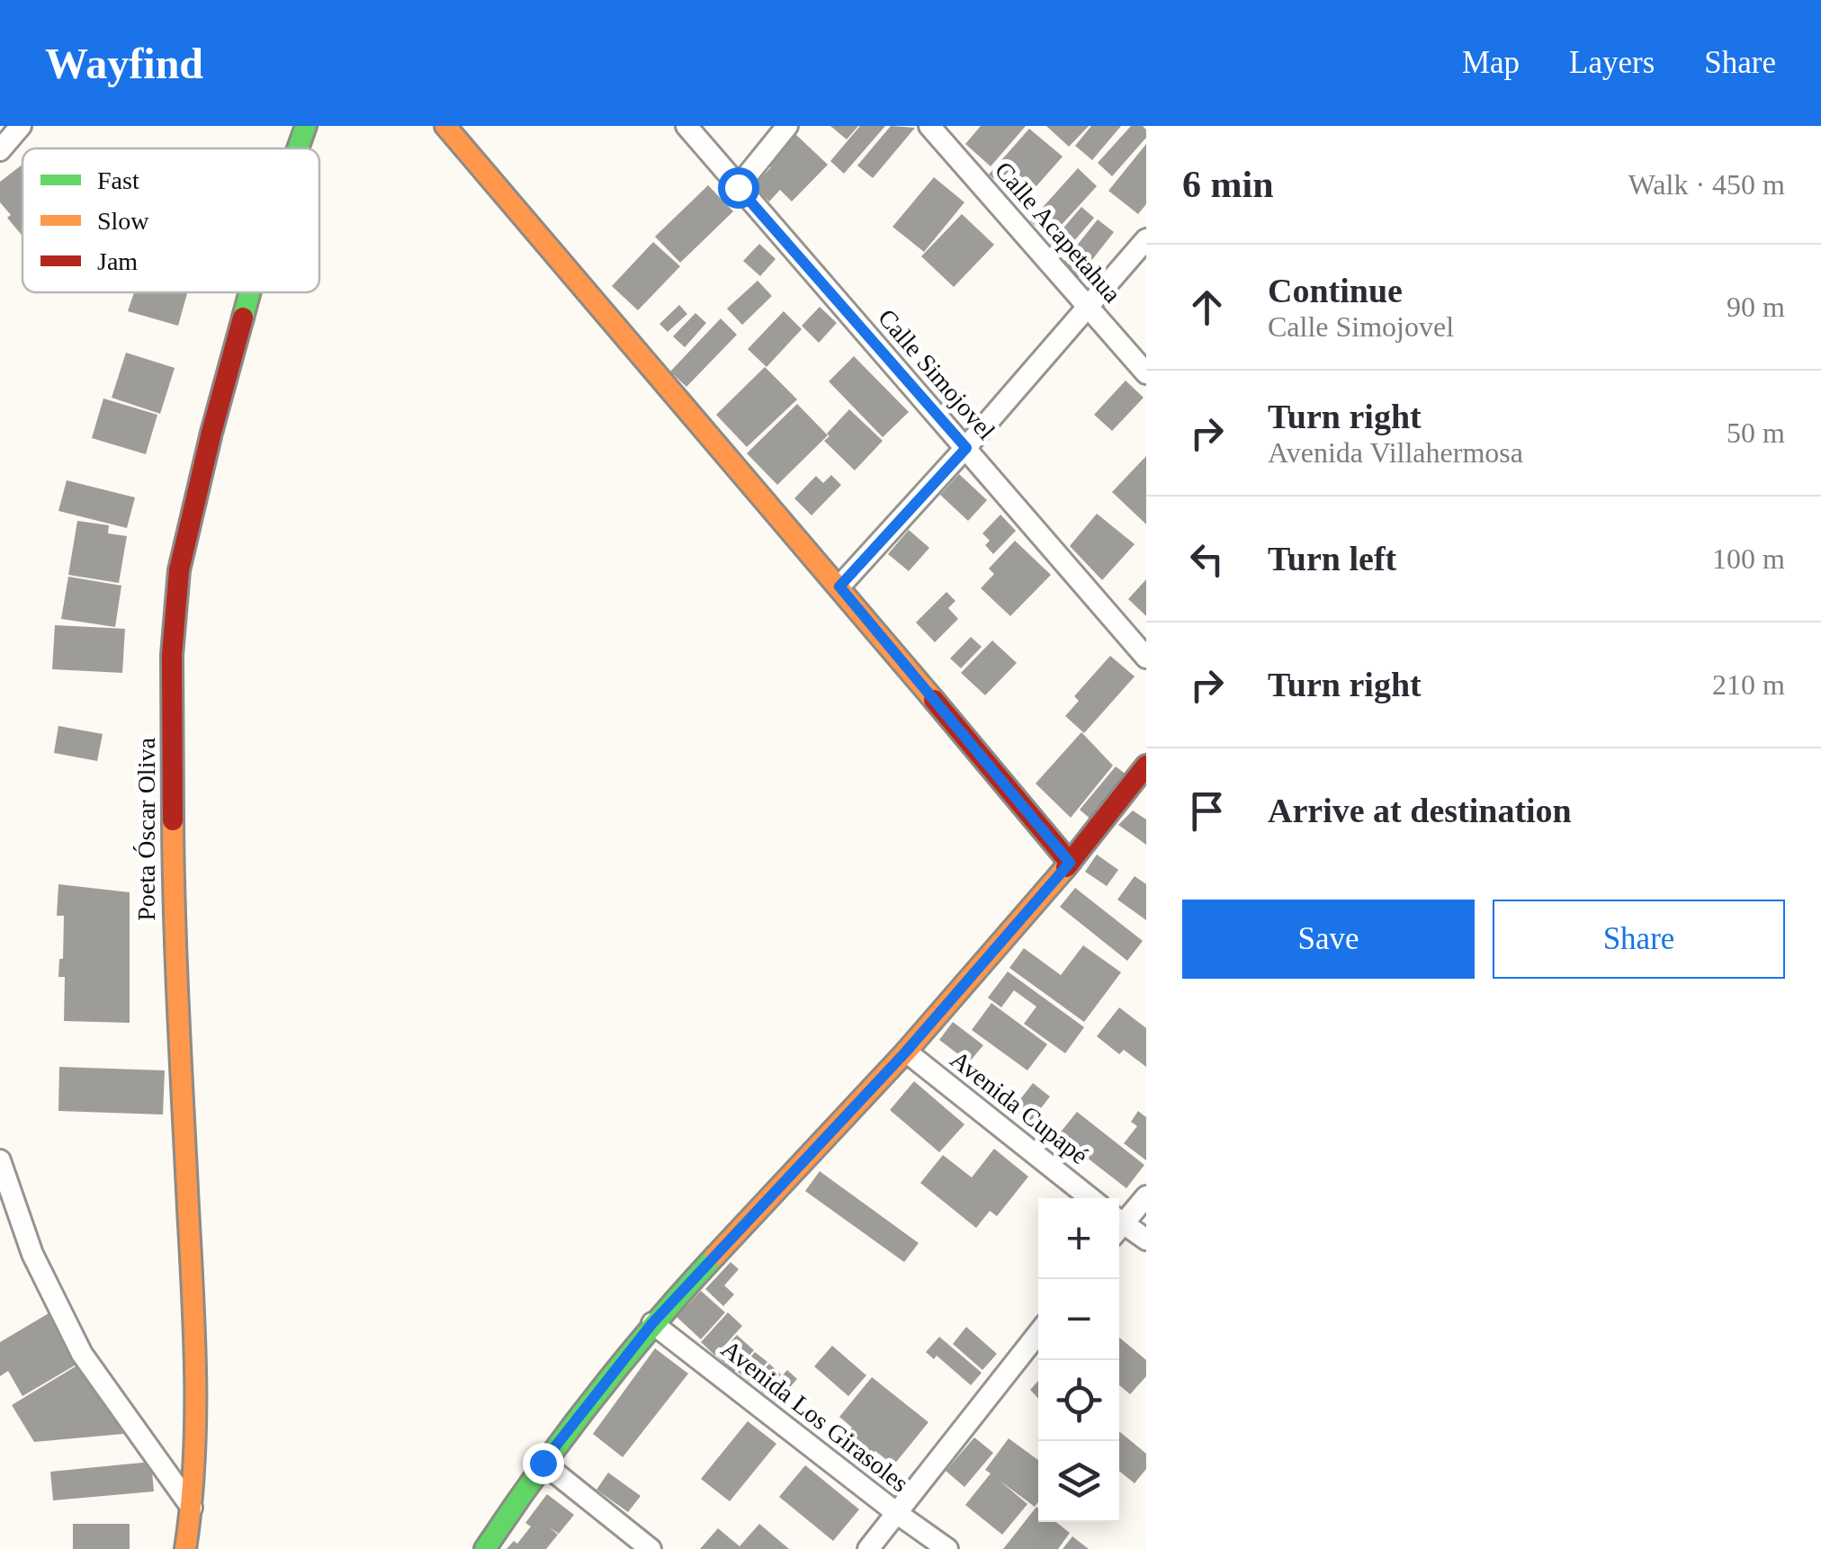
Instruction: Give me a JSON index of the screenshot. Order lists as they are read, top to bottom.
{
  "streets": {
    "street": [
      "Calle Acapetahua",
      "Calle Simojovel",
      "Poeta Óscar Oliva",
      "Avenida Cupapé",
      "Avenida Los Girasoles"
    ]
  },
  "legend": ["Fast", "Slow", "Jam"],
  "page": {
    "header": "Wayfind",
    "nav": ["Map", "Layers", "Share"],
    "heading": ["6 min", "Walk · 450 m"],
    "list": [
      ["Continue", "Calle Simojovel", "90 m"],
      ["Turn right", "Avenida Villahermosa", "50 m"],
      ["Turn left", "100 m"],
      ["Turn right", "210 m"],
      "Arrive at destination"
    ],
    "buttons": ["Save", "Share"],
    "map_buttons": ["+", "−"]
  }
}
